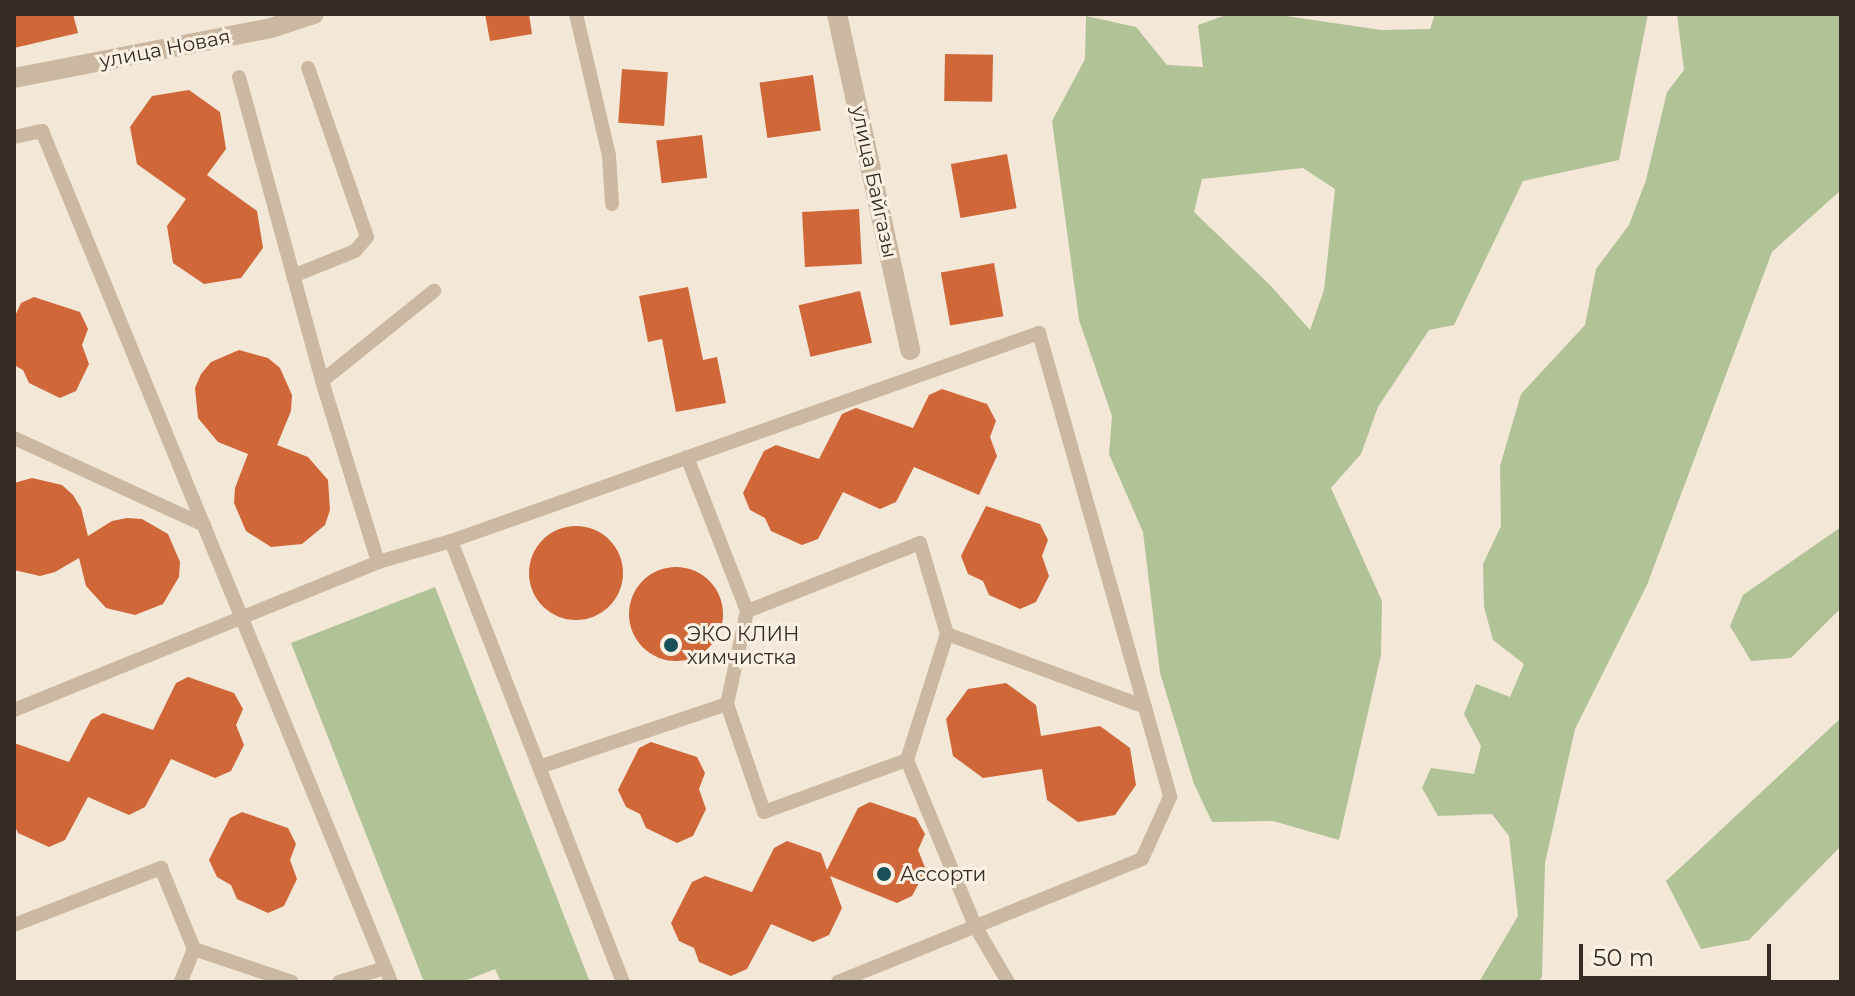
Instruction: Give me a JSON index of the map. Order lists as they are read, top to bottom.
{
  "streets": {
    "street": ["улица Новая", "улица Байгазы"]
  },
  "places": ["ЭКО КЛИН химчистка", "Ассорти"],
  "scale_bar": "50 m"
}
